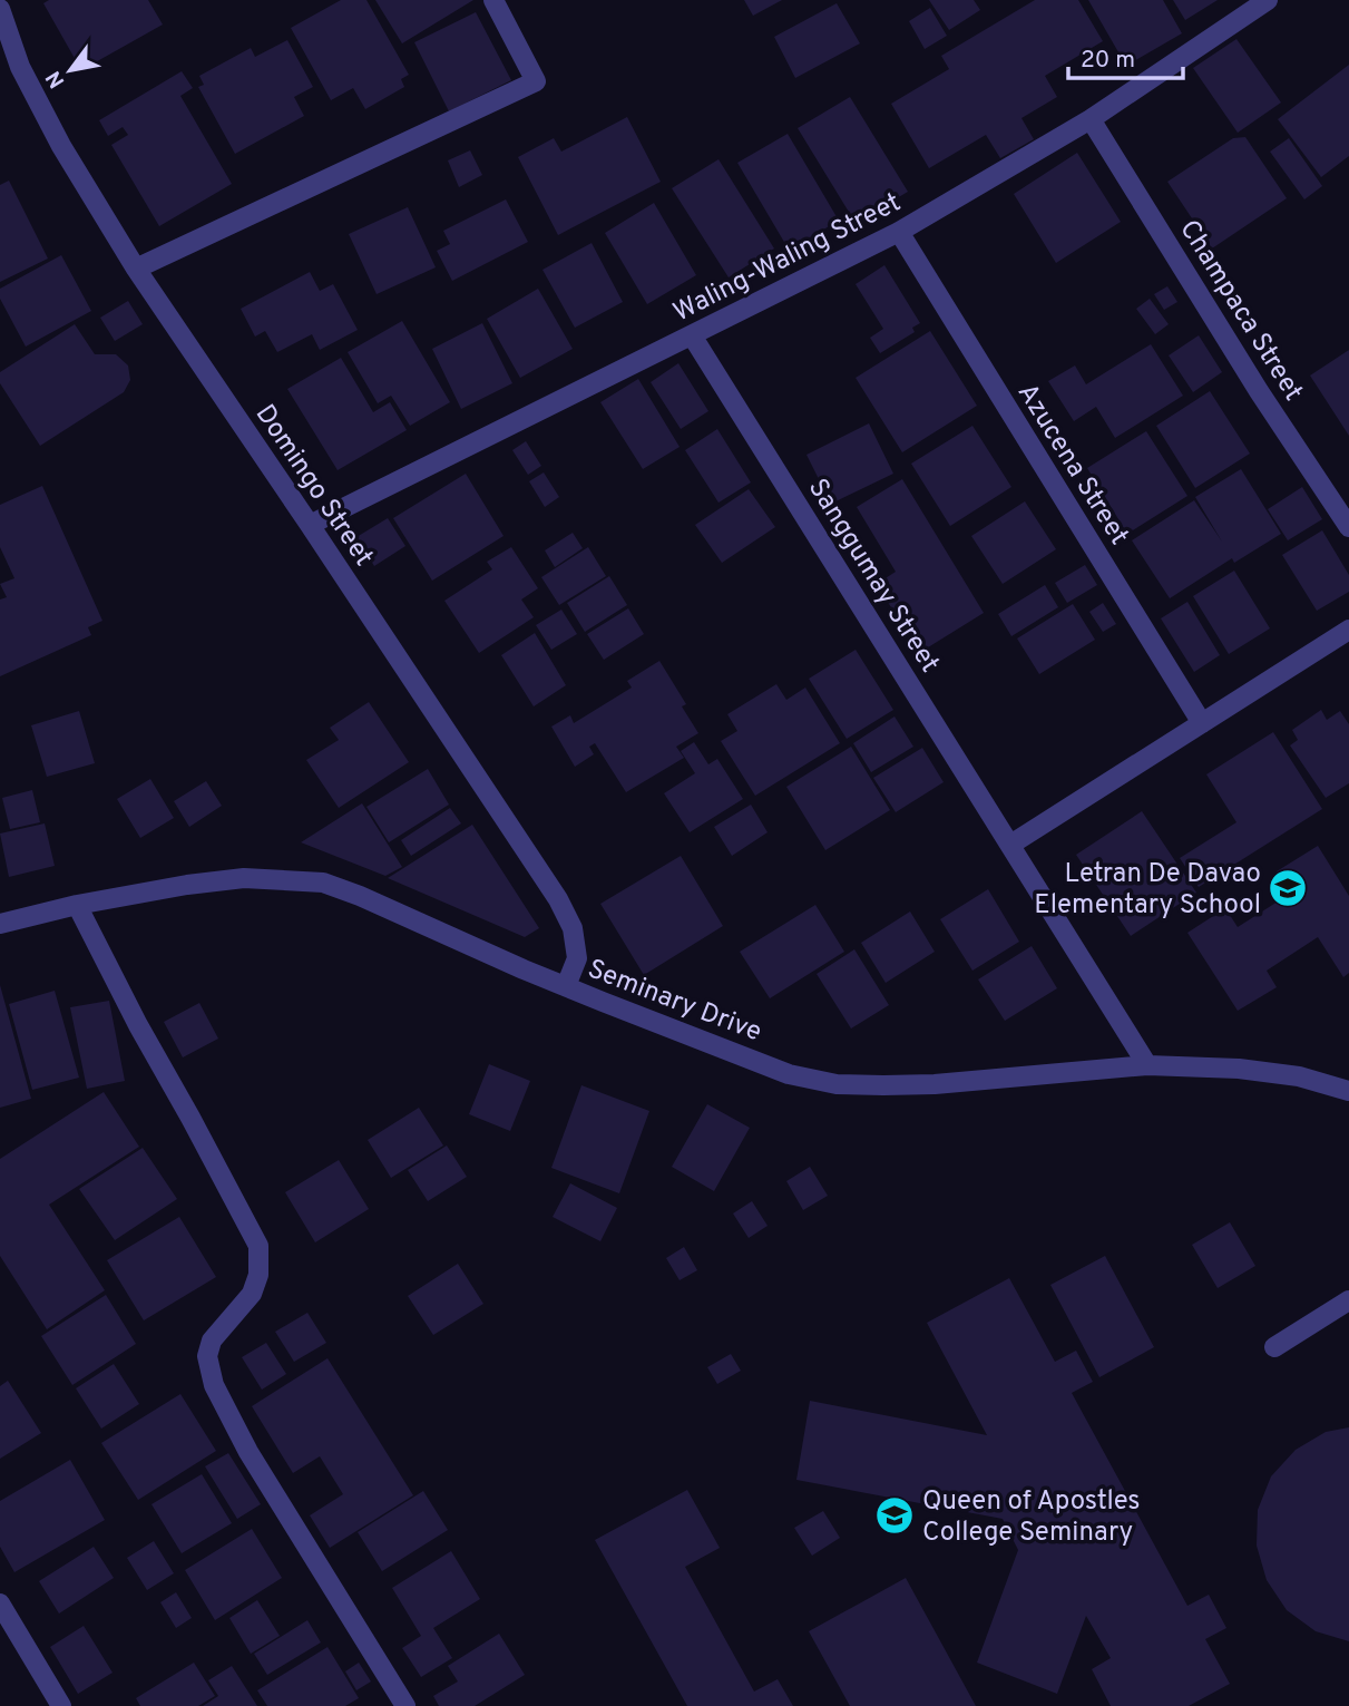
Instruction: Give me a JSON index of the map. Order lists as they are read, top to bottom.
{
  "streets": {
    "street": [
      "Waling-Waling Street",
      "Champaca Street",
      "Azucena Street",
      "Domingo Street",
      "Sanggumay Street",
      "Seminary Drive"
    ]
  },
  "crossings": [
    ["Waling-Waling Street", "Champaca Street"],
    ["Waling-Waling Street", "Azucena Street"],
    ["Waling-Waling Street", "Domingo Street"],
    ["Waling-Waling Street", "Sanggumay Street"],
    ["Domingo Street", "Seminary Drive"],
    ["Sanggumay Street", "Seminary Drive"]
  ],
  "places": {
    "school or university": ["Letran De Davao Elementary School", "Queen of Apostles College Seminary"]
  },
  "scale_bar": "20 m",
  "north": "bottom left"
}
